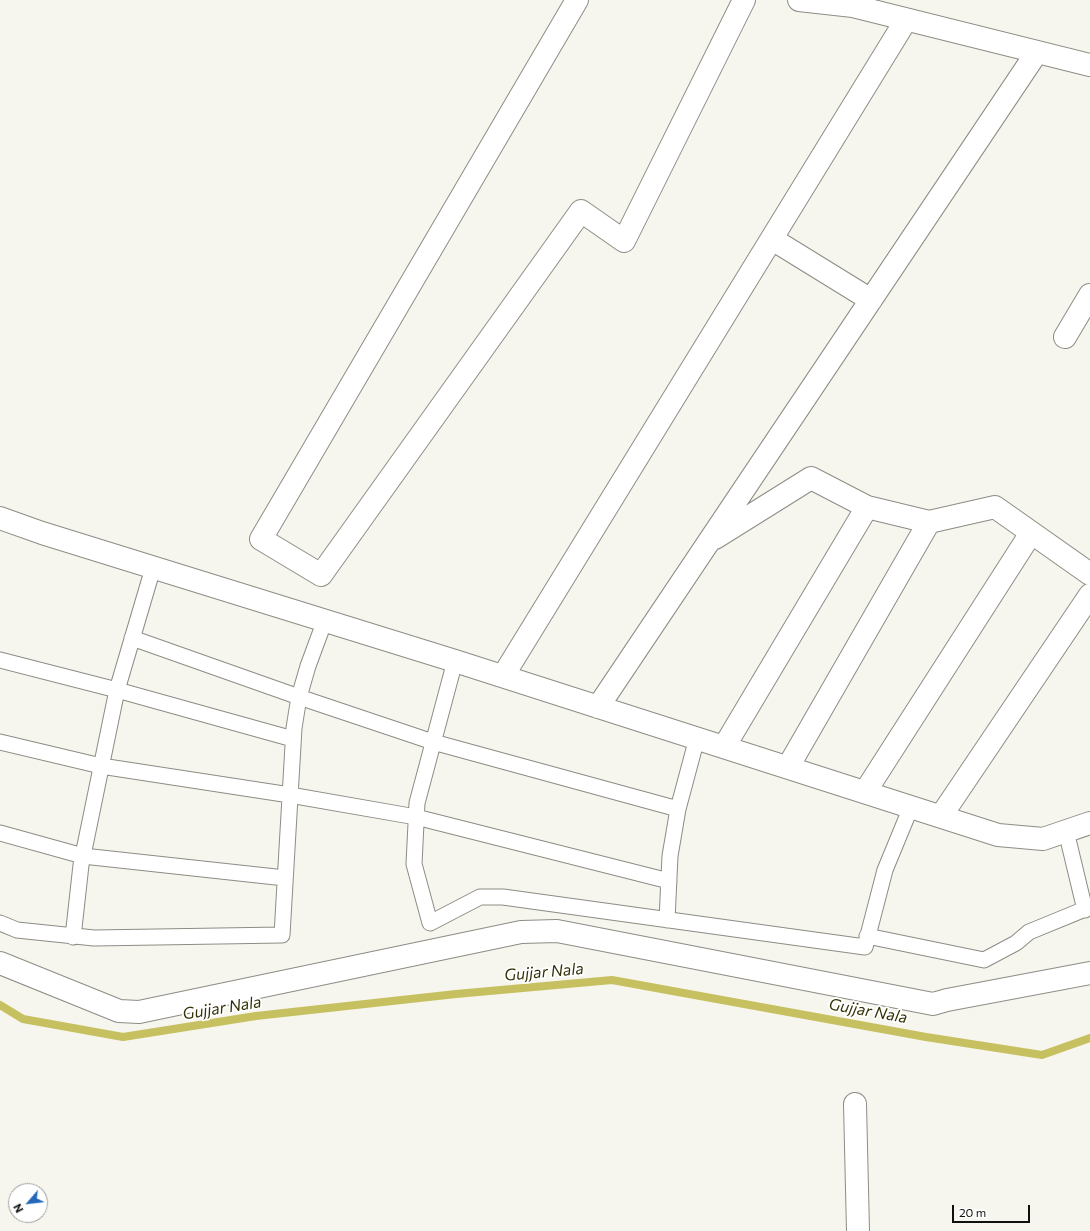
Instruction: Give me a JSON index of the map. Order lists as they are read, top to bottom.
{
  "water": ["Gujjar Nala"],
  "scale_bar": "20 m",
  "north": "bottom left"
}
